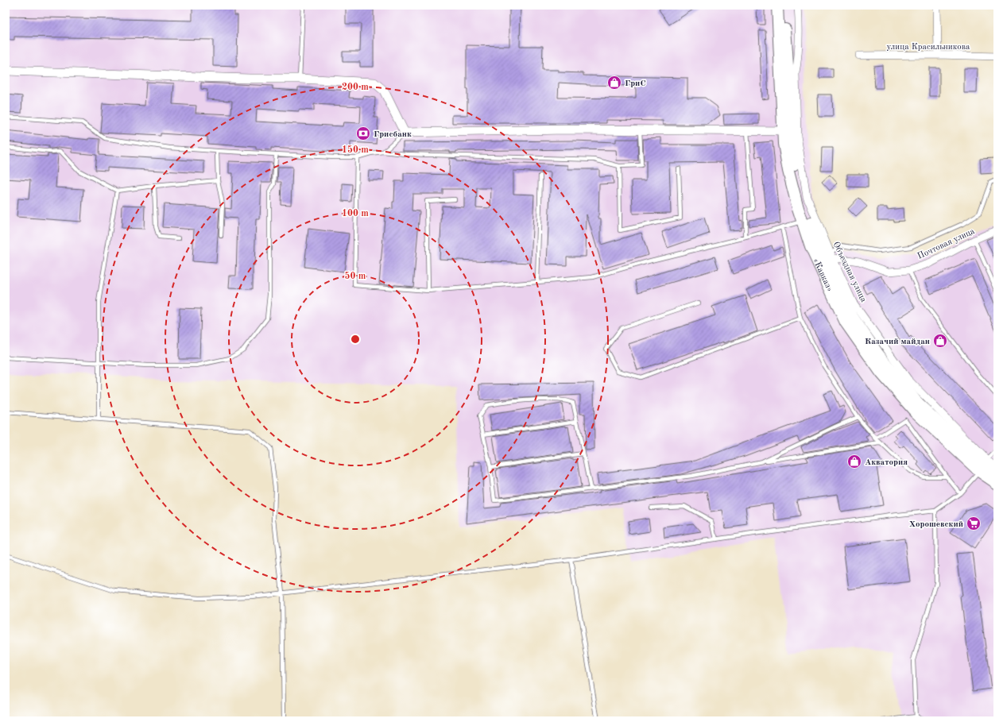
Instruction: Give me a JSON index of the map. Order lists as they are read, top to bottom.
{
  "streets": {
    "main road": ["«Кавказ»"],
    "street": ["улица Красильникова", "Почтовая улица", "Объездная улица"]
  },
  "crossings": [
    ["Почтовая улица", "Объездная улица"],
    ["Почтовая улица", "«Кавказ»"],
    ["Объездная улица", "«Кавказ»"]
  ],
  "places": {
    "shop": ["ГриС", "Казачий майдан", "Акватория"],
    "bank": ["Грисбанк"],
    "supermarket": ["Хорошевский"]
  },
  "rings": [
    "200 m",
    "150 m",
    "100 m",
    "50 m"
  ]
}
